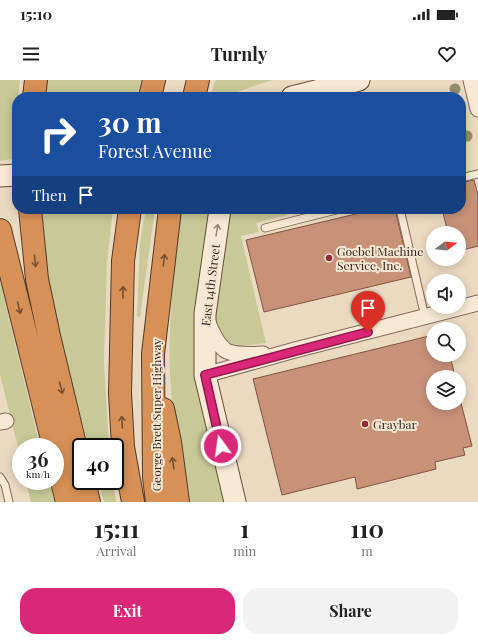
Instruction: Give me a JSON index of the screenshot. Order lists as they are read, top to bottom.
{
  "streets": {
    "highway": ["George Brett Super Highway"],
    "street": ["East 14th Street"]
  },
  "places": ["Goebel Machine Service, Inc.", "Graybar"],
  "north": "right",
  "page": {
    "status": "15:10",
    "header": "Turnly",
    "turn": ["30 m", "Forest Avenue"],
    "then": "Then",
    "speed": "36 km/h",
    "limit": "40",
    "eta": [
      "15:11",
      "Arrival",
      "1",
      "min",
      "110",
      "m"
    ],
    "buttons": ["Exit", "Share"]
  }
}
